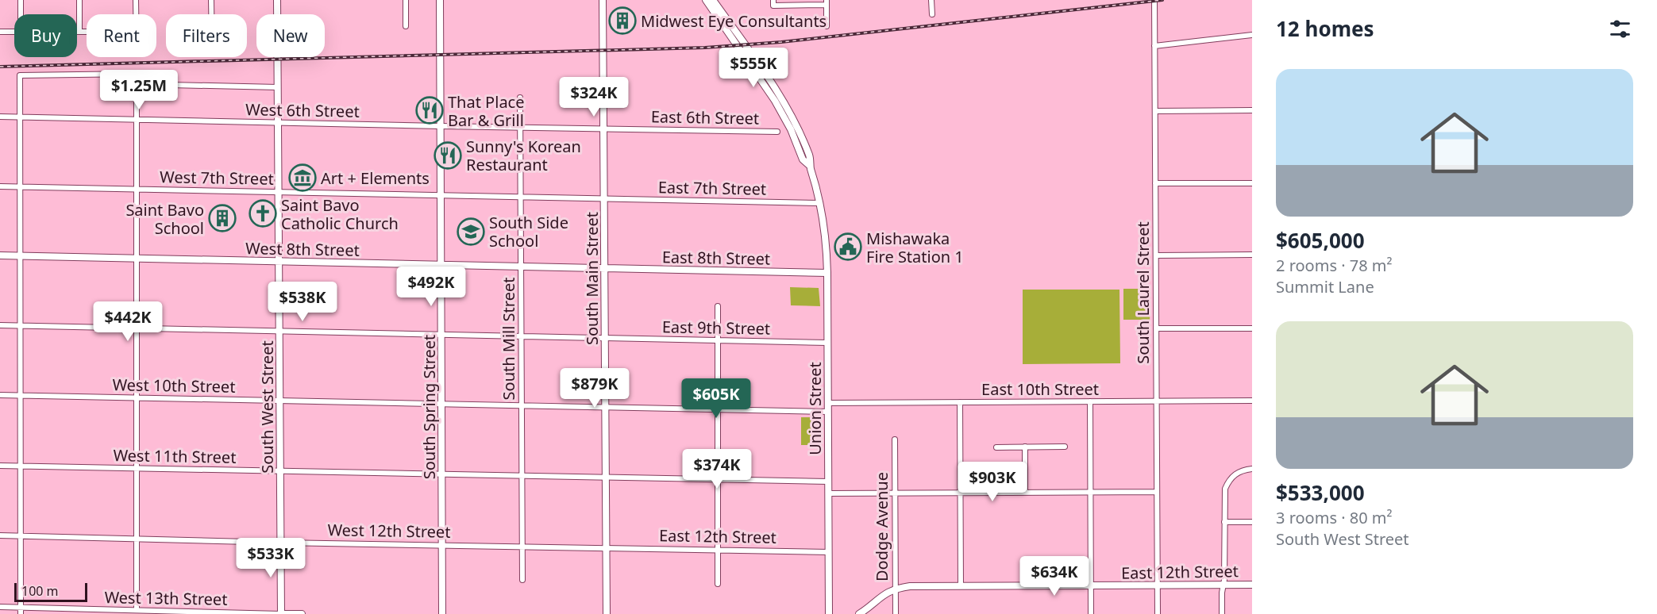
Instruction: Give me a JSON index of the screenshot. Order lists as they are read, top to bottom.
{
  "streets": {
    "main road": ["Union Street"],
    "street": [
      "West 6th Street",
      "East 6th Street",
      "West 7th Street",
      "East 7th Street",
      "West 8th Street",
      "East 8th Street",
      "South Main Street",
      "South Laurel Street",
      "East 9th Street",
      "South Mill Street",
      "West 10th Street",
      "East 10th Street",
      "South West Street",
      "South Spring Street",
      "West 11th Street",
      "Dodge Avenue",
      "West 12th Street",
      "East 12th Street",
      "West 13th Street"
    ]
  },
  "crossings": [
    ["West 6th Street", "East 6th Street"],
    ["West 6th Street", "South Main Street"],
    ["West 6th Street", "South Mill Street"],
    ["West 6th Street", "South West Street"],
    ["West 6th Street", "South Spring Street"],
    ["East 6th Street", "South Main Street"],
    ["West 7th Street", "East 7th Street"],
    ["West 7th Street", "South Main Street"],
    ["West 7th Street", "South Mill Street"],
    ["West 7th Street", "South West Street"],
    ["West 7th Street", "South Spring Street"],
    ["East 7th Street", "South Main Street"],
    ["East 7th Street", "Union Street"],
    ["West 8th Street", "East 8th Street"],
    ["West 8th Street", "South Main Street"],
    ["West 8th Street", "South Mill Street"],
    ["West 8th Street", "South West Street"],
    ["West 8th Street", "South Spring Street"],
    ["East 8th Street", "South Main Street"],
    ["East 8th Street", "Union Street"],
    ["South Main Street", "East 9th Street"],
    ["South Main Street", "West 10th Street"],
    ["South Main Street", "West 11th Street"],
    ["South Main Street", "West 12th Street"],
    ["South Main Street", "East 12th Street"],
    ["South Laurel Street", "East 10th Street"],
    ["South Laurel Street", "East 12th Street"],
    ["East 9th Street", "South Mill Street"],
    ["East 9th Street", "South West Street"],
    ["East 9th Street", "South Spring Street"],
    ["East 9th Street", "Union Street"],
    ["South Mill Street", "West 10th Street"],
    ["South Mill Street", "West 11th Street"],
    ["South Mill Street", "West 12th Street"],
    ["West 10th Street", "South West Street"],
    ["West 10th Street", "South Spring Street"],
    ["East 10th Street", "Union Street"],
    ["South West Street", "West 11th Street"],
    ["South West Street", "West 12th Street"],
    ["South West Street", "West 13th Street"],
    ["South Spring Street", "West 11th Street"],
    ["South Spring Street", "West 12th Street"],
    ["Union Street", "West 11th Street"],
    ["Union Street", "East 12th Street"],
    ["Dodge Avenue", "East 12th Street"],
    ["West 12th Street", "East 12th Street"]
  ],
  "places": {
    "building": ["Midwest Eye Consultants", "Saint Bavo School"],
    "restaurant": ["That Place Bar & Grill", "Sunny's Korean Restaurant"],
    "museum": ["Art + Elements"],
    "church": ["Saint Bavo Catholic Church"],
    "school or university": ["South Side School"],
    "public building": ["Mishawaka Fire Station 1"]
  },
  "scale_bar": "100 m",
  "page": {
    "heading": "12 homes",
    "chip": [
      "Buy",
      "Rent",
      "Filters",
      "New"
    ],
    "price": [
      "$555K",
      "$1.25M",
      "$324K",
      "$492K",
      "$538K",
      "$442K",
      "$879K",
      "$605K",
      "$374K",
      "$903K",
      "$533K",
      "$634K"
    ],
    "list": [
      {
        "name": "$605,000",
        "note": "2 rooms · 78 m² · Summit Lane"
      },
      {
        "name": "$533,000",
        "note": "3 rooms · 80 m² · South West Street"
      }
    ],
    "scale": "100 m"
  }
}
